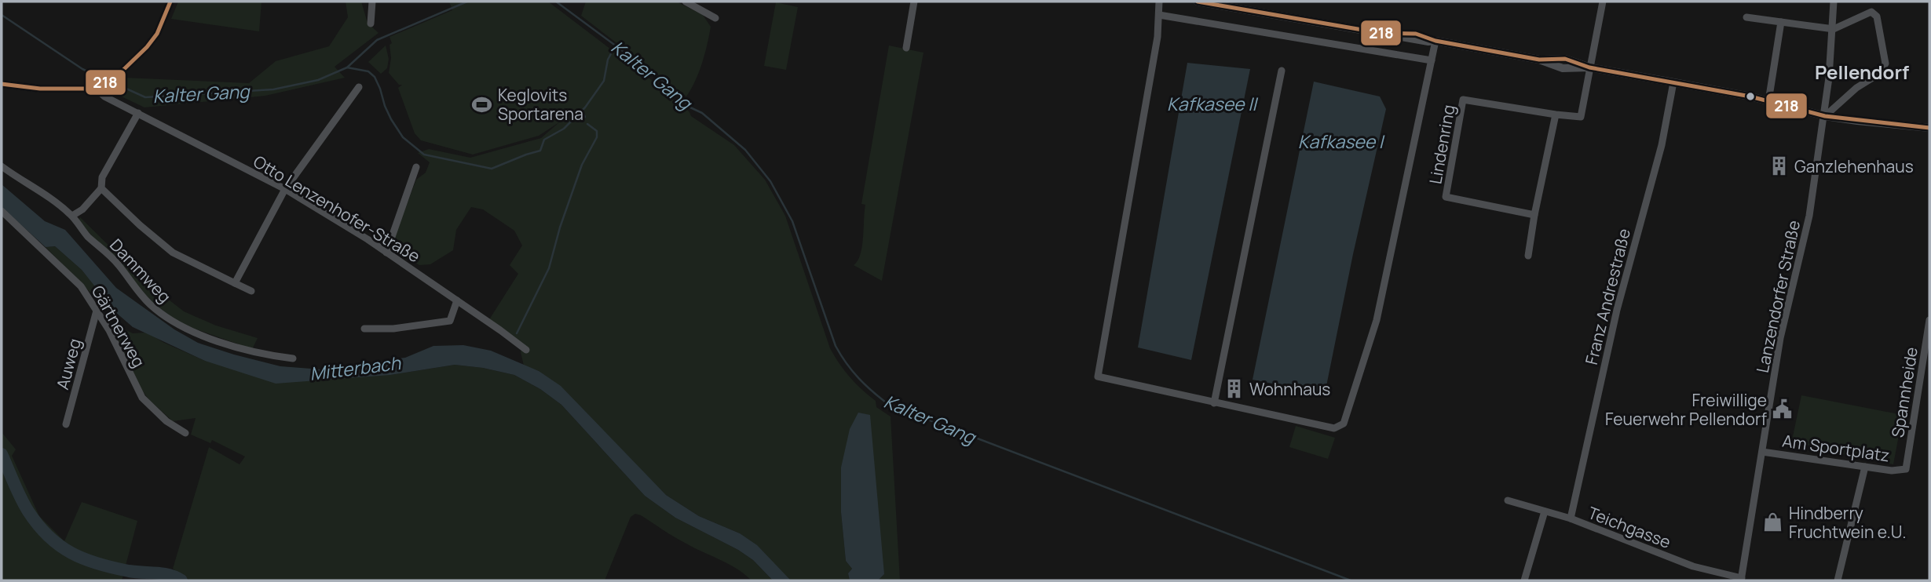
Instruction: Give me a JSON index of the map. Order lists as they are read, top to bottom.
{
  "streets": {
    "street": [
      "Lindenring",
      "Otto Lenzenhofer-Straße",
      "Dammweg",
      "Franz Andrestraße",
      "Lanzendorfer Straße",
      "Gärtnerweg",
      "Auweg",
      "Spannheide",
      "Am Sportplatz",
      "Teichgasse"
    ]
  },
  "crossings": [
    ["Franz Andrestraße", "Teichgasse"],
    ["Lanzendorfer Straße", "Am Sportplatz"],
    ["Lanzendorfer Straße", "Teichgasse"],
    ["Gärtnerweg", "Auweg"],
    ["Spannheide", "Am Sportplatz"]
  ],
  "districts": ["Pellendorf"],
  "water": [
    "Kalter Gang",
    "Kafkasee II",
    "Kafkasee I",
    "Mitterbach"
  ],
  "places": {
    "sports": ["Keglovits Sportarena"],
    "building": ["Ganzlehenhaus", "Wohnhaus"],
    "public building": ["Freiwillige Feuerwehr Pellendorf"],
    "shop": ["Hindberry Fruchtwein e.U."]
  },
  "lines": ["transit line 218"]
}
